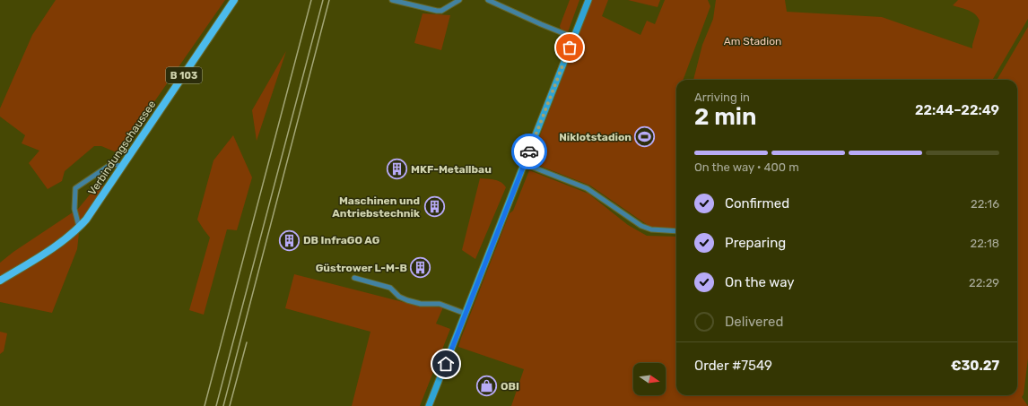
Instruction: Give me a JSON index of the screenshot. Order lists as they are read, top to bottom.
{
  "streets": {
    "main road": ["B 103", "Verbindungschaussee"]
  },
  "parks": ["Am Stadion"],
  "places": {
    "sports": ["Niklotstadion"],
    "building": [
      "MKF-Metallbau",
      "Maschinen und Antriebstechnik",
      "DB InfraGO AG",
      "Güstrower L-M-B"
    ],
    "shop": ["OBI"]
  },
  "north": "right",
  "page": {
    "heading": ["2 min", "Arriving in", "22:44–22:49"],
    "panel": ["Order #7549", "€30.27"],
    "bar": "On the way · 400 m",
    "list": [
      ["Confirmed", "22:16"],
      ["Preparing", "22:18"],
      ["On the way", "22:29"],
      "Delivered"
    ]
  }
}
